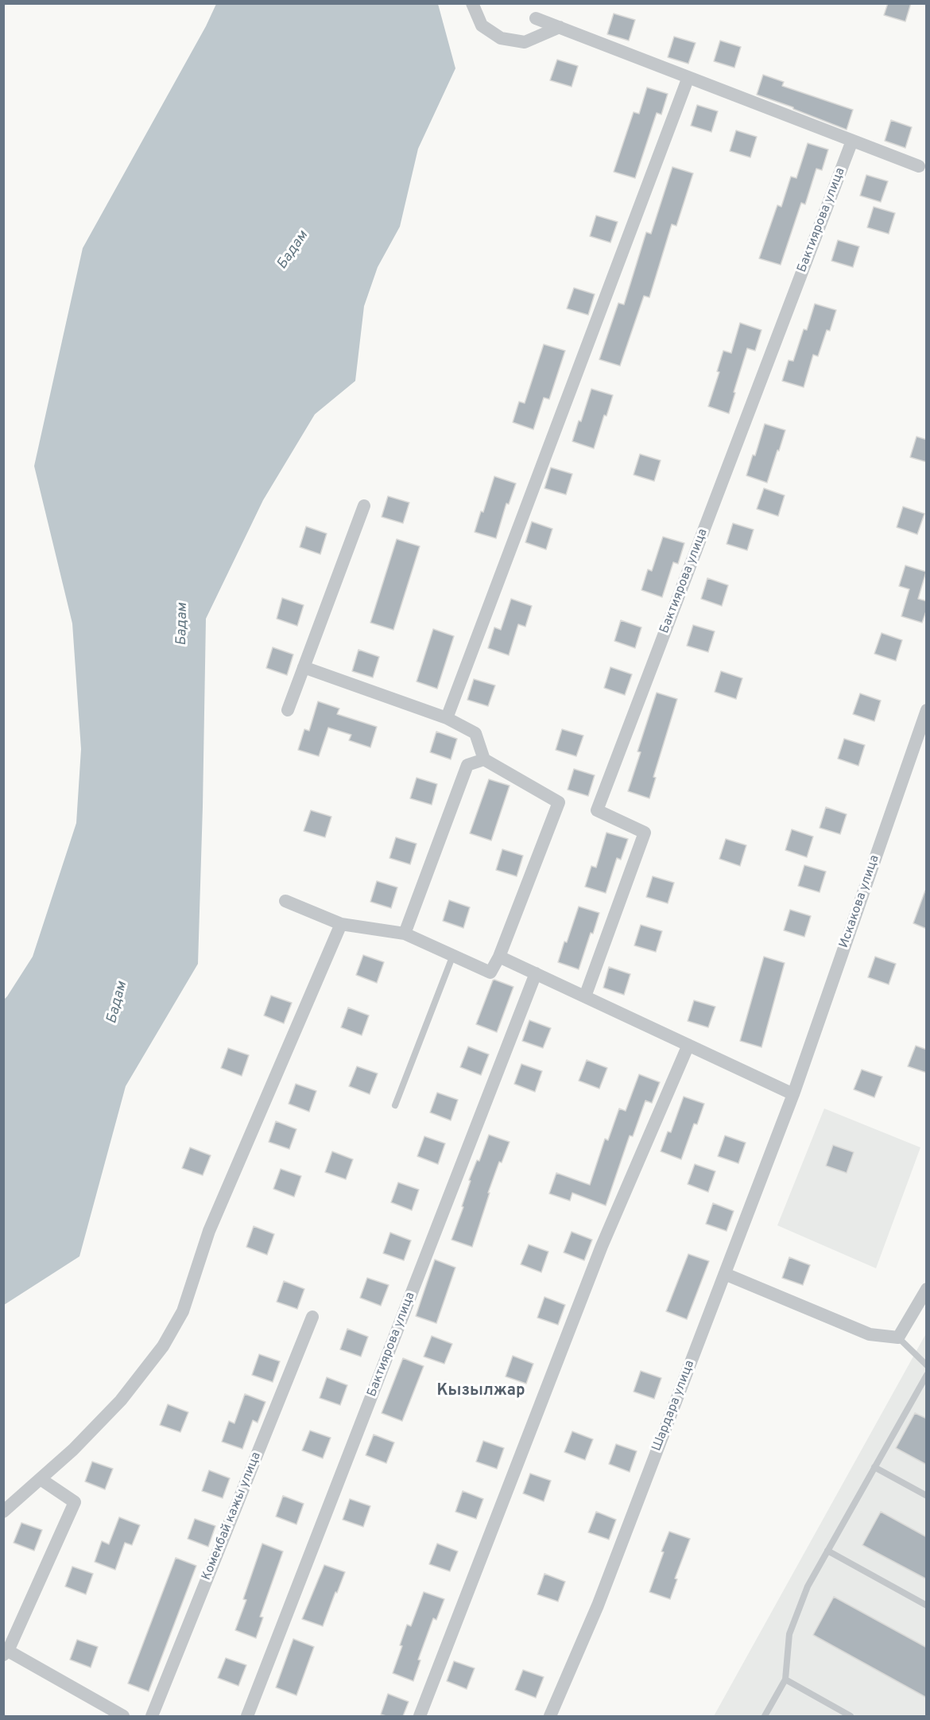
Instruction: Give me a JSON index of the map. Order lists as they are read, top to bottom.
{
  "streets": {
    "street": [
      "Бактиярова улица",
      "Искакова улица",
      "Шардара улица",
      "Комекбай кажы улица"
    ]
  },
  "crossings": [
    ["Искакова улица", "Шардара улица"]
  ],
  "districts": ["Кызылжар"],
  "water": ["Бадам"]
}
